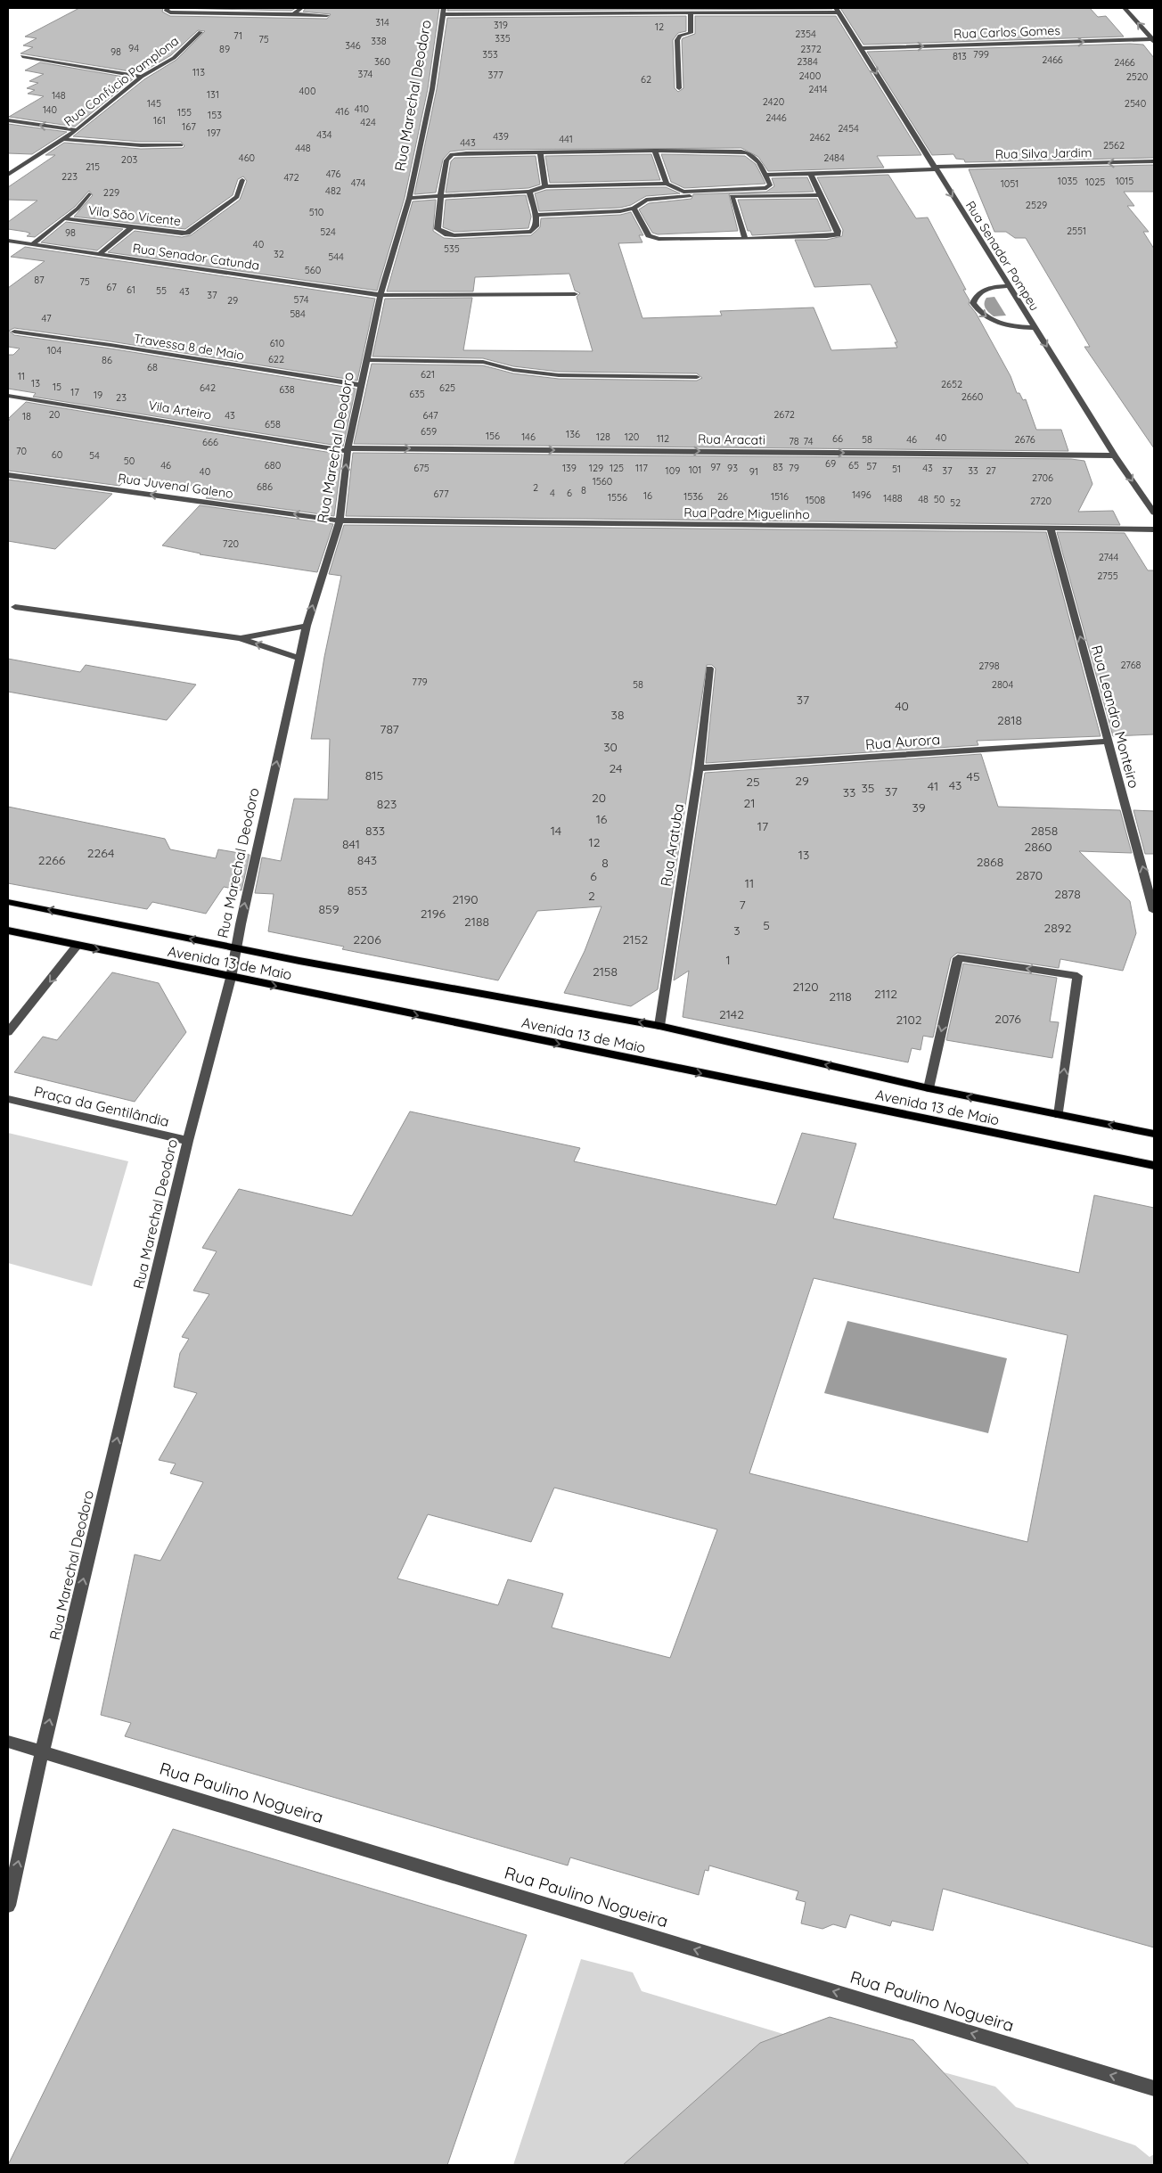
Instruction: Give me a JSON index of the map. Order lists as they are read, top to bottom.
{
  "streets": {
    "main road": ["Avenida 13 de Maio"],
    "street": [
      "Rua Carlos Gomes",
      "Rua Confúcio Pamplona",
      "Rua Marechal Deodoro",
      "Rua Silva Jardim",
      "Vila São Vicente",
      "Rua Senador Pompeu",
      "Rua Senador Catunda",
      "Travessa 8 de Maio",
      "Vila Arteiro",
      "Rua Aracati",
      "Rua Juvenal Galeno",
      "Rua Padre Miguelinho",
      "Rua Leandro Monteiro",
      "Rua Aurora",
      "Rua Aratuba",
      "Praça da Gentilândia",
      "Rua Paulino Nogueira"
    ]
  },
  "crossings": [
    ["Rua Carlos Gomes", "Rua Senador Pompeu"],
    ["Rua Marechal Deodoro", "Rua Senador Catunda"],
    ["Rua Marechal Deodoro", "Travessa 8 de Maio"],
    ["Rua Marechal Deodoro", "Vila Arteiro"],
    ["Rua Marechal Deodoro", "Rua Aracati"],
    ["Rua Marechal Deodoro", "Rua Juvenal Galeno"],
    ["Rua Marechal Deodoro", "Rua Padre Miguelinho"],
    ["Rua Marechal Deodoro", "Avenida 13 de Maio"],
    ["Rua Marechal Deodoro", "Praça da Gentilândia"],
    ["Rua Marechal Deodoro", "Rua Paulino Nogueira"],
    ["Rua Silva Jardim", "Rua Senador Pompeu"],
    ["Rua Senador Pompeu", "Rua Aracati"],
    ["Vila Arteiro", "Rua Aracati"],
    ["Rua Juvenal Galeno", "Rua Padre Miguelinho"],
    ["Rua Padre Miguelinho", "Rua Leandro Monteiro"],
    ["Rua Leandro Monteiro", "Rua Aurora"],
    ["Rua Aurora", "Rua Aratuba"],
    ["Rua Aratuba", "Avenida 13 de Maio"]
  ],
  "one_way": [
    "Rua Carlos Gomes",
    "Rua Marechal Deodoro",
    "Rua Silva Jardim",
    "Rua Senador Pompeu",
    "Rua Juvenal Galeno",
    "Rua Leandro Monteiro",
    "Rua Paulino Nogueira"
  ],
  "house_numbers": [
    "314",
    "319",
    "12",
    "2354",
    "71",
    "335",
    "75",
    "338",
    "346",
    "94",
    "89",
    "2372",
    "98",
    "353",
    "799",
    "813",
    "2466",
    "360",
    "2384",
    "2466",
    "113",
    "374",
    "377",
    "2400",
    "2520",
    "62",
    "2414",
    "400",
    "131",
    "148",
    "2420",
    "145",
    "2540",
    "410",
    "140",
    "416",
    "155",
    "153",
    "2446",
    "161",
    "424",
    "167",
    "2454",
    "197",
    "434",
    "439",
    "2462",
    "441",
    "443",
    "2562",
    "448",
    "460",
    "2484",
    "203",
    "215",
    "476",
    "223",
    "472",
    "1035",
    "1015",
    "1025",
    "474",
    "1051",
    "482",
    "229",
    "2529",
    "510",
    "2551",
    "524",
    "98",
    "40",
    "535",
    "32",
    "544",
    "560",
    "87",
    "75",
    "67",
    "61",
    "55",
    "43",
    "37",
    "574",
    "29",
    "584",
    "47",
    "610",
    "104",
    "622",
    "86",
    "68",
    "621",
    "11",
    "13",
    "2652",
    "15",
    "642",
    "625",
    "638",
    "17",
    "635",
    "19",
    "2660",
    "23",
    "20",
    "2672",
    "43",
    "647",
    "18",
    "658",
    "659",
    "136",
    "156",
    "146",
    "128",
    "120",
    "40",
    "112",
    "66",
    "58",
    "46",
    "2676",
    "78",
    "74",
    "666",
    "70",
    "60",
    "54",
    "50",
    "69",
    "46",
    "680",
    "65",
    "57",
    "97",
    "83",
    "675",
    "139",
    "129",
    "125",
    "117",
    "93",
    "79",
    "43",
    "51",
    "101",
    "109",
    "37",
    "33",
    "27",
    "40",
    "91",
    "2706",
    "1560",
    "686",
    "2",
    "8",
    "4",
    "6",
    "677",
    "1496",
    "16",
    "1536",
    "26",
    "1516",
    "1556",
    "1488",
    "48",
    "50",
    "1508",
    "2720",
    "52",
    "720",
    "2744",
    "2755",
    "2768",
    "2798",
    "779",
    "58",
    "2804",
    "37",
    "40",
    "38",
    "2818",
    "787",
    "30",
    "24",
    "815",
    "45",
    "29",
    "25",
    "43",
    "41",
    "35",
    "37",
    "33",
    "20",
    "21",
    "823",
    "39",
    "16",
    "17",
    "833",
    "14",
    "2858",
    "12",
    "841",
    "2860",
    "2264",
    "13",
    "2266",
    "843",
    "2868",
    "8",
    "2870",
    "6",
    "11",
    "853",
    "2878",
    "2",
    "2190",
    "7",
    "859",
    "2196",
    "2188",
    "5",
    "2892",
    "3",
    "2206",
    "2152",
    "1",
    "2158",
    "2120",
    "2112",
    "2118",
    "2142",
    "2076",
    "2102"
  ]
}
